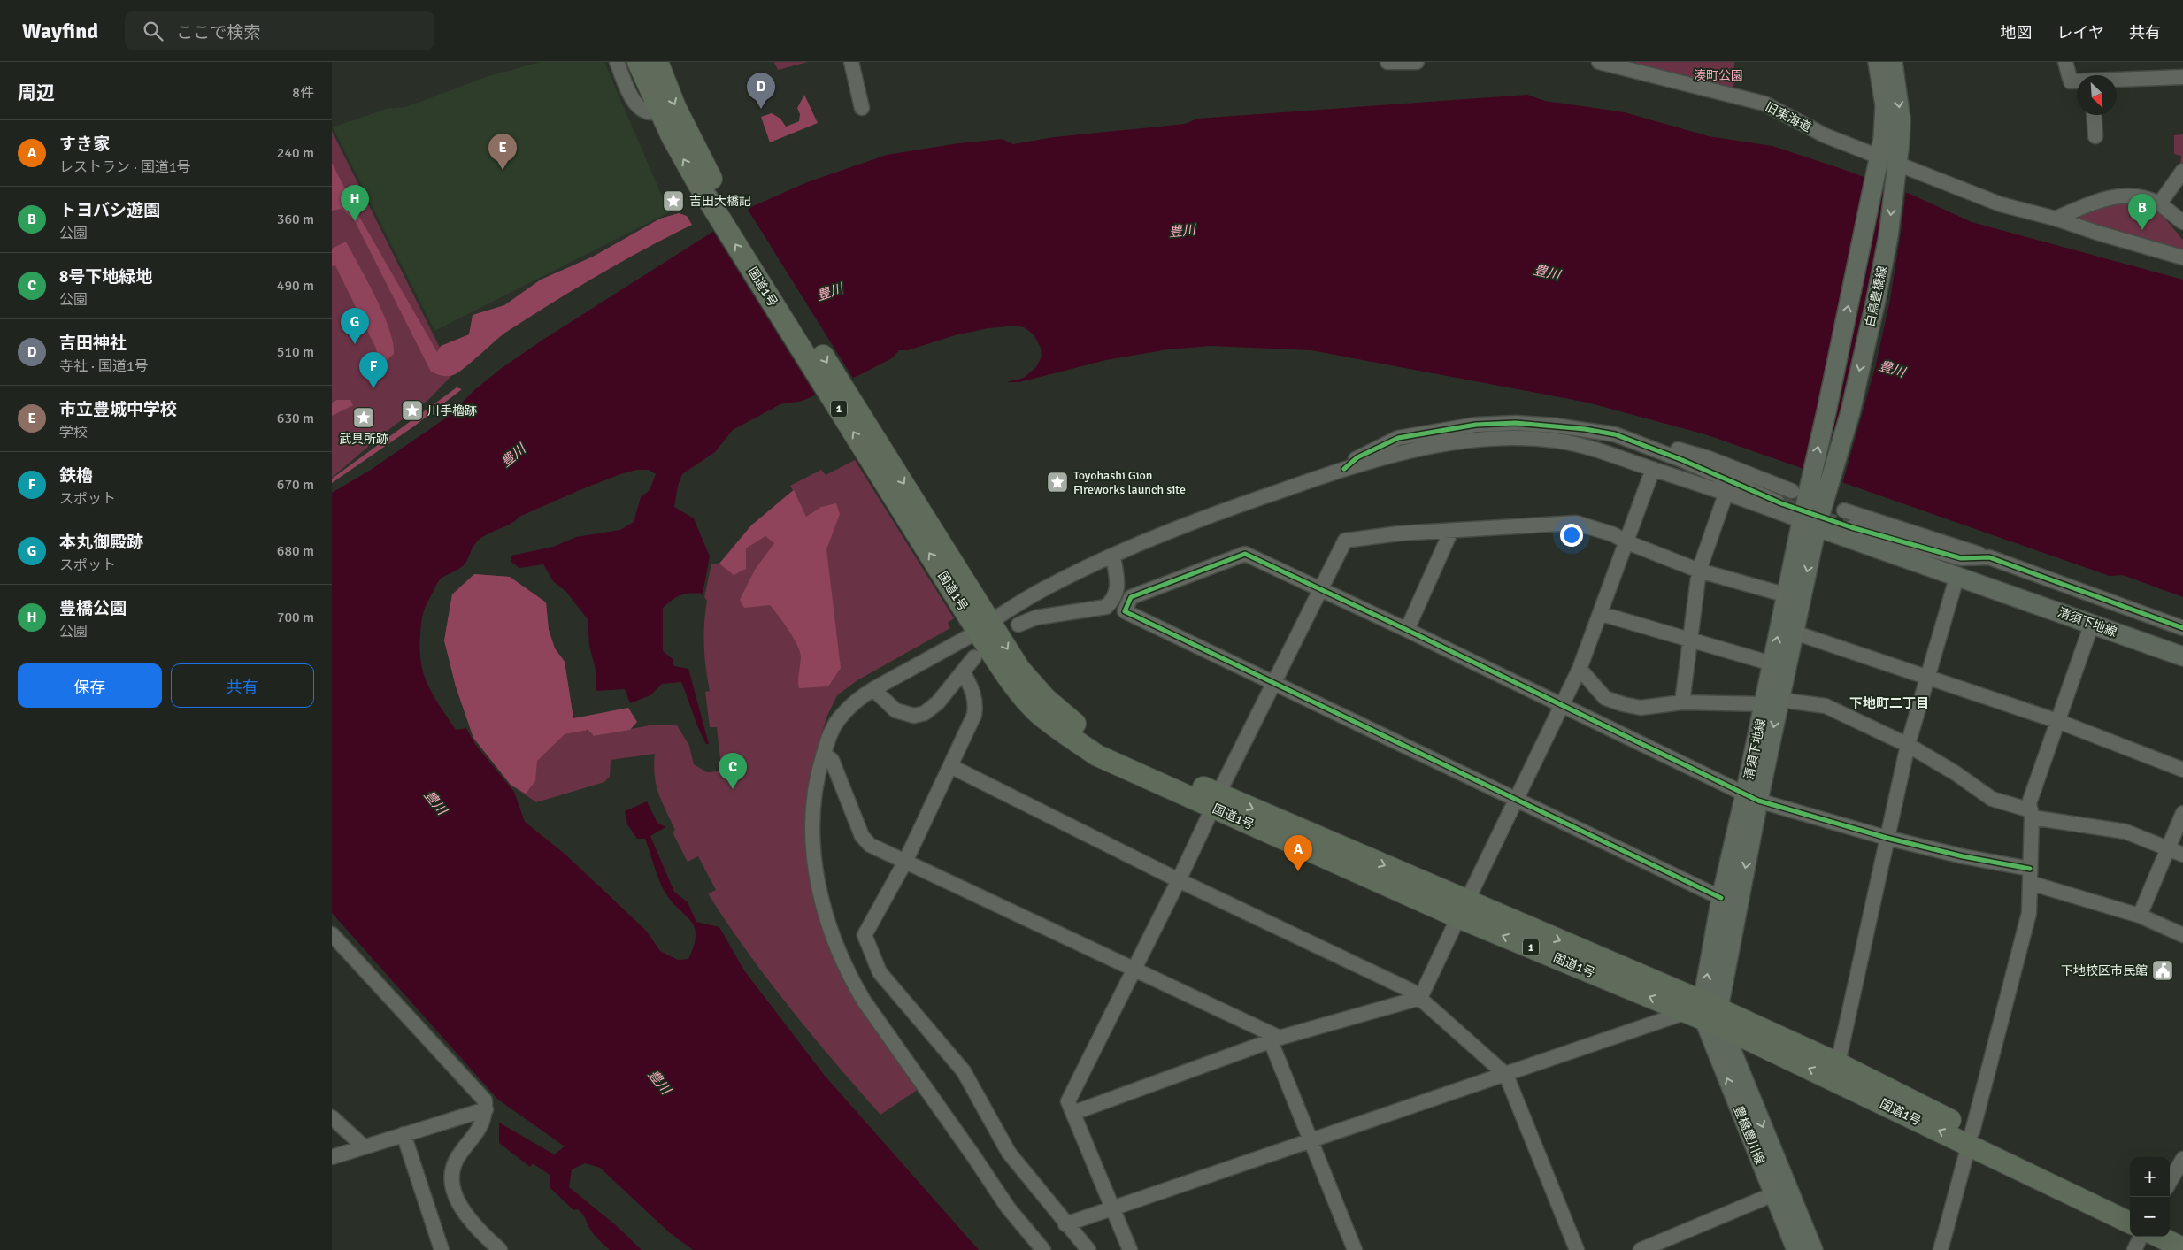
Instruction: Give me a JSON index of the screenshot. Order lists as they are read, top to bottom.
{
  "streets": {
    "highway": ["国道1号", "1"],
    "main road": ["白鳥豊橋線", "清須下地線", "豊橋豊川線"],
    "street": ["旧東海道"]
  },
  "crossings": [
    ["旧東海道", "白鳥豊橋線"],
    ["国道1号", "清須下地線"],
    ["国道1号", "豊橋豊川線"],
    ["白鳥豊橋線", "清須下地線"],
    ["清須下地線", "豊橋豊川線"]
  ],
  "districts": ["下地町二丁目"],
  "water": ["豊川"],
  "parks": ["湊町公園"],
  "places": {
    "place": [
      "吉田大橋記",
      "川手櫓跡",
      "武具所跡",
      "Toyohashi Gion Fireworks launch site"
    ],
    "public building": ["下地校区市民館"]
  },
  "north": "bottom right",
  "page": {
    "header": "Wayfind",
    "search": "ここで検索",
    "nav": ["地図", "レイヤ", "共有"],
    "heading": ["周辺", "8件"],
    "pins": [
      "D",
      "E",
      "H",
      "B",
      "G",
      "F",
      "C",
      "A"
    ],
    "list": [
      {
        "mark": "A",
        "name": "すき家",
        "note": "レストラン · 国道1号",
        "value": "240 m"
      },
      {
        "mark": "B",
        "name": "トヨバシ遊園",
        "note": "公園",
        "value": "360 m"
      },
      {
        "mark": "C",
        "name": "8号下地緑地",
        "note": "公園",
        "value": "490 m"
      },
      {
        "mark": "D",
        "name": "吉田神社",
        "note": "寺社 · 国道1号",
        "value": "510 m"
      },
      {
        "mark": "E",
        "name": "市立豊城中学校",
        "note": "学校",
        "value": "630 m"
      },
      {
        "mark": "F",
        "name": "鉄櫓",
        "note": "スポット",
        "value": "670 m"
      },
      {
        "mark": "G",
        "name": "本丸御殿跡",
        "note": "スポット",
        "value": "680 m"
      },
      {
        "mark": "H",
        "name": "豊橋公園",
        "note": "公園",
        "value": "700 m"
      }
    ],
    "buttons": ["保存", "共有"],
    "map_buttons": ["+", "−"]
  }
}
